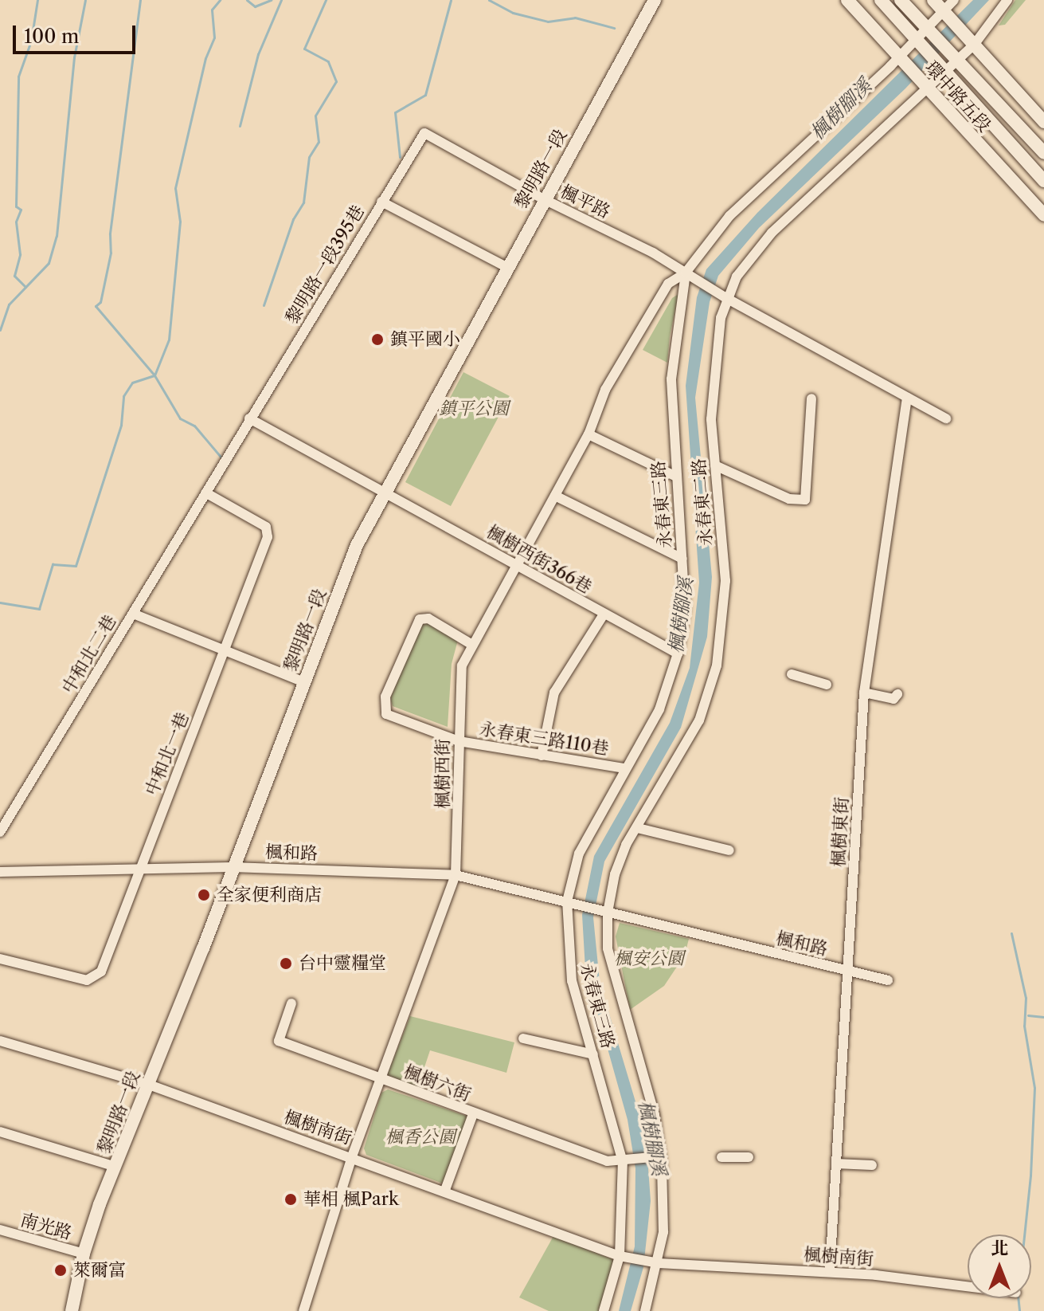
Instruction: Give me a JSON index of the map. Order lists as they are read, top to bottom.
{
  "streets": {
    "main road": ["環中路五段", "黎明路一段"],
    "street": [
      "楓平路",
      "黎明路一段395巷",
      "永春東二路",
      "永春東三路",
      "楓樹西街366巷",
      "中和北二巷",
      "永春東三路110巷",
      "中和北一巷",
      "楓樹西街",
      "楓樹東街",
      "楓和路",
      "楓樹六街",
      "楓樹南街",
      "南光路"
    ]
  },
  "crossings": [
    ["環中路五段", "永春東二路"],
    ["黎明路一段", "楓平路"],
    ["黎明路一段", "楓樹西街366巷"],
    ["黎明路一段", "楓和路"],
    ["黎明路一段", "楓樹南街"],
    ["黎明路一段", "南光路"],
    ["楓平路", "黎明路一段395巷"],
    ["楓平路", "永春東二路"],
    ["楓平路", "永春東三路"],
    ["楓平路", "楓樹西街"],
    ["黎明路一段395巷", "中和北二巷"],
    ["黎明路一段395巷", "中和北一巷"],
    ["永春東二路", "楓和路"],
    ["永春東二路", "楓樹六街"],
    ["永春東二路", "楓樹南街"],
    ["永春東三路", "楓樹西街366巷"],
    ["永春東三路", "永春東三路110巷"],
    ["永春東三路", "楓樹西街"],
    ["永春東三路", "楓和路"],
    ["永春東三路", "楓樹六街"],
    ["永春東三路", "楓樹南街"],
    ["楓樹西街366巷", "楓樹西街"],
    ["中和北二巷", "中和北一巷"],
    ["永春東三路110巷", "楓樹西街"],
    ["中和北一巷", "楓和路"],
    ["楓樹西街", "楓和路"],
    ["楓樹西街", "楓樹六街"],
    ["楓樹西街", "楓樹南街"],
    ["楓樹東街", "楓和路"],
    ["楓樹東街", "楓樹南街"]
  ],
  "water": ["楓樹腳溪"],
  "parks": ["鎮平公園", "楓安公園", "楓香公園"],
  "places": [
    "鎮平國小",
    "全家便利商店",
    "台中靈糧堂",
    "華相 楓Park",
    "萊爾富"
  ],
  "scale_bar": "100 m",
  "north": "top"
}
